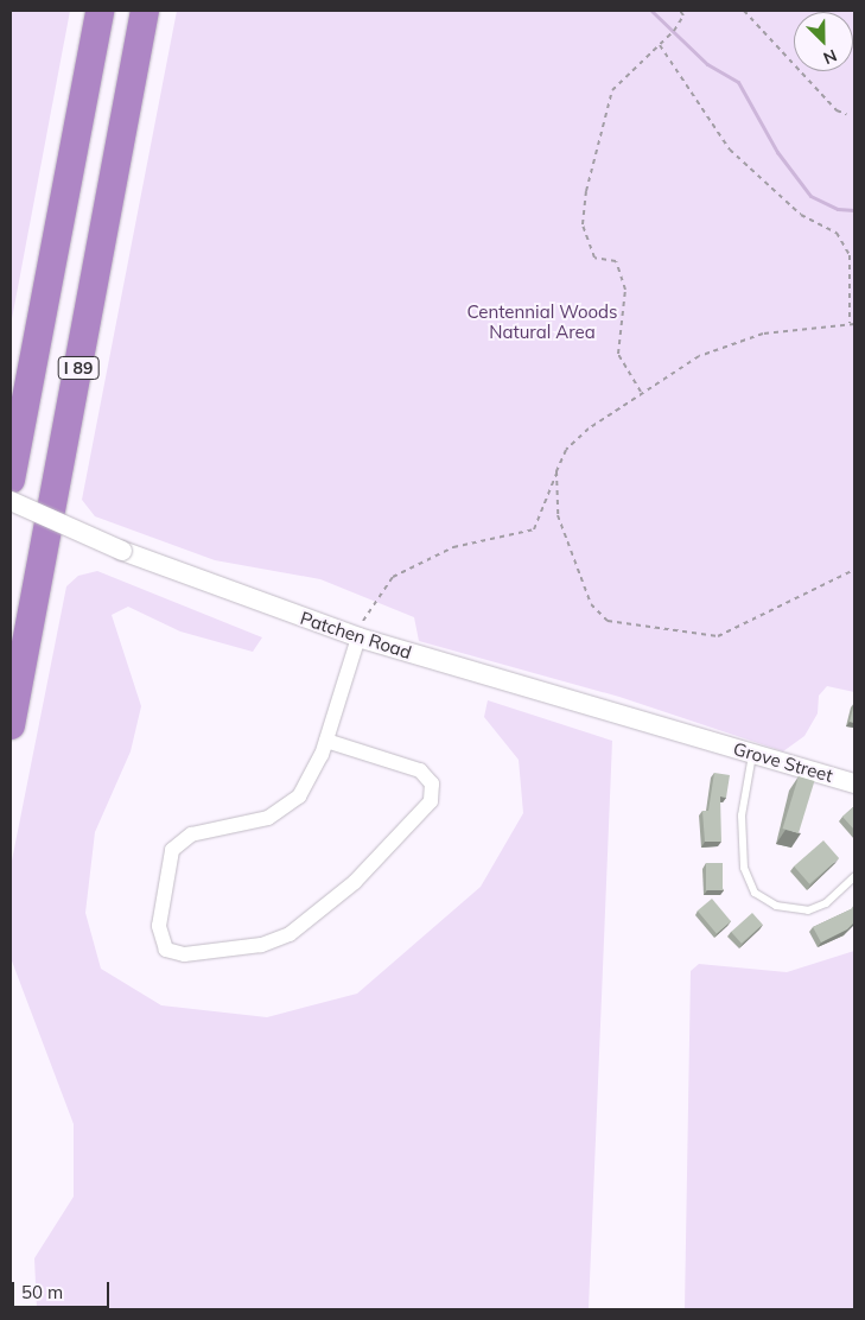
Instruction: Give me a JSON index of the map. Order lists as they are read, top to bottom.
{
  "streets": {
    "highway": ["I 89"],
    "street": ["Patchen Road", "Grove Street"]
  },
  "crossings": [
    ["Patchen Road", "Grove Street"]
  ],
  "parks": ["Centennial Woods Natural Area"],
  "scale_bar": "50 m",
  "north": "bottom right"
}
